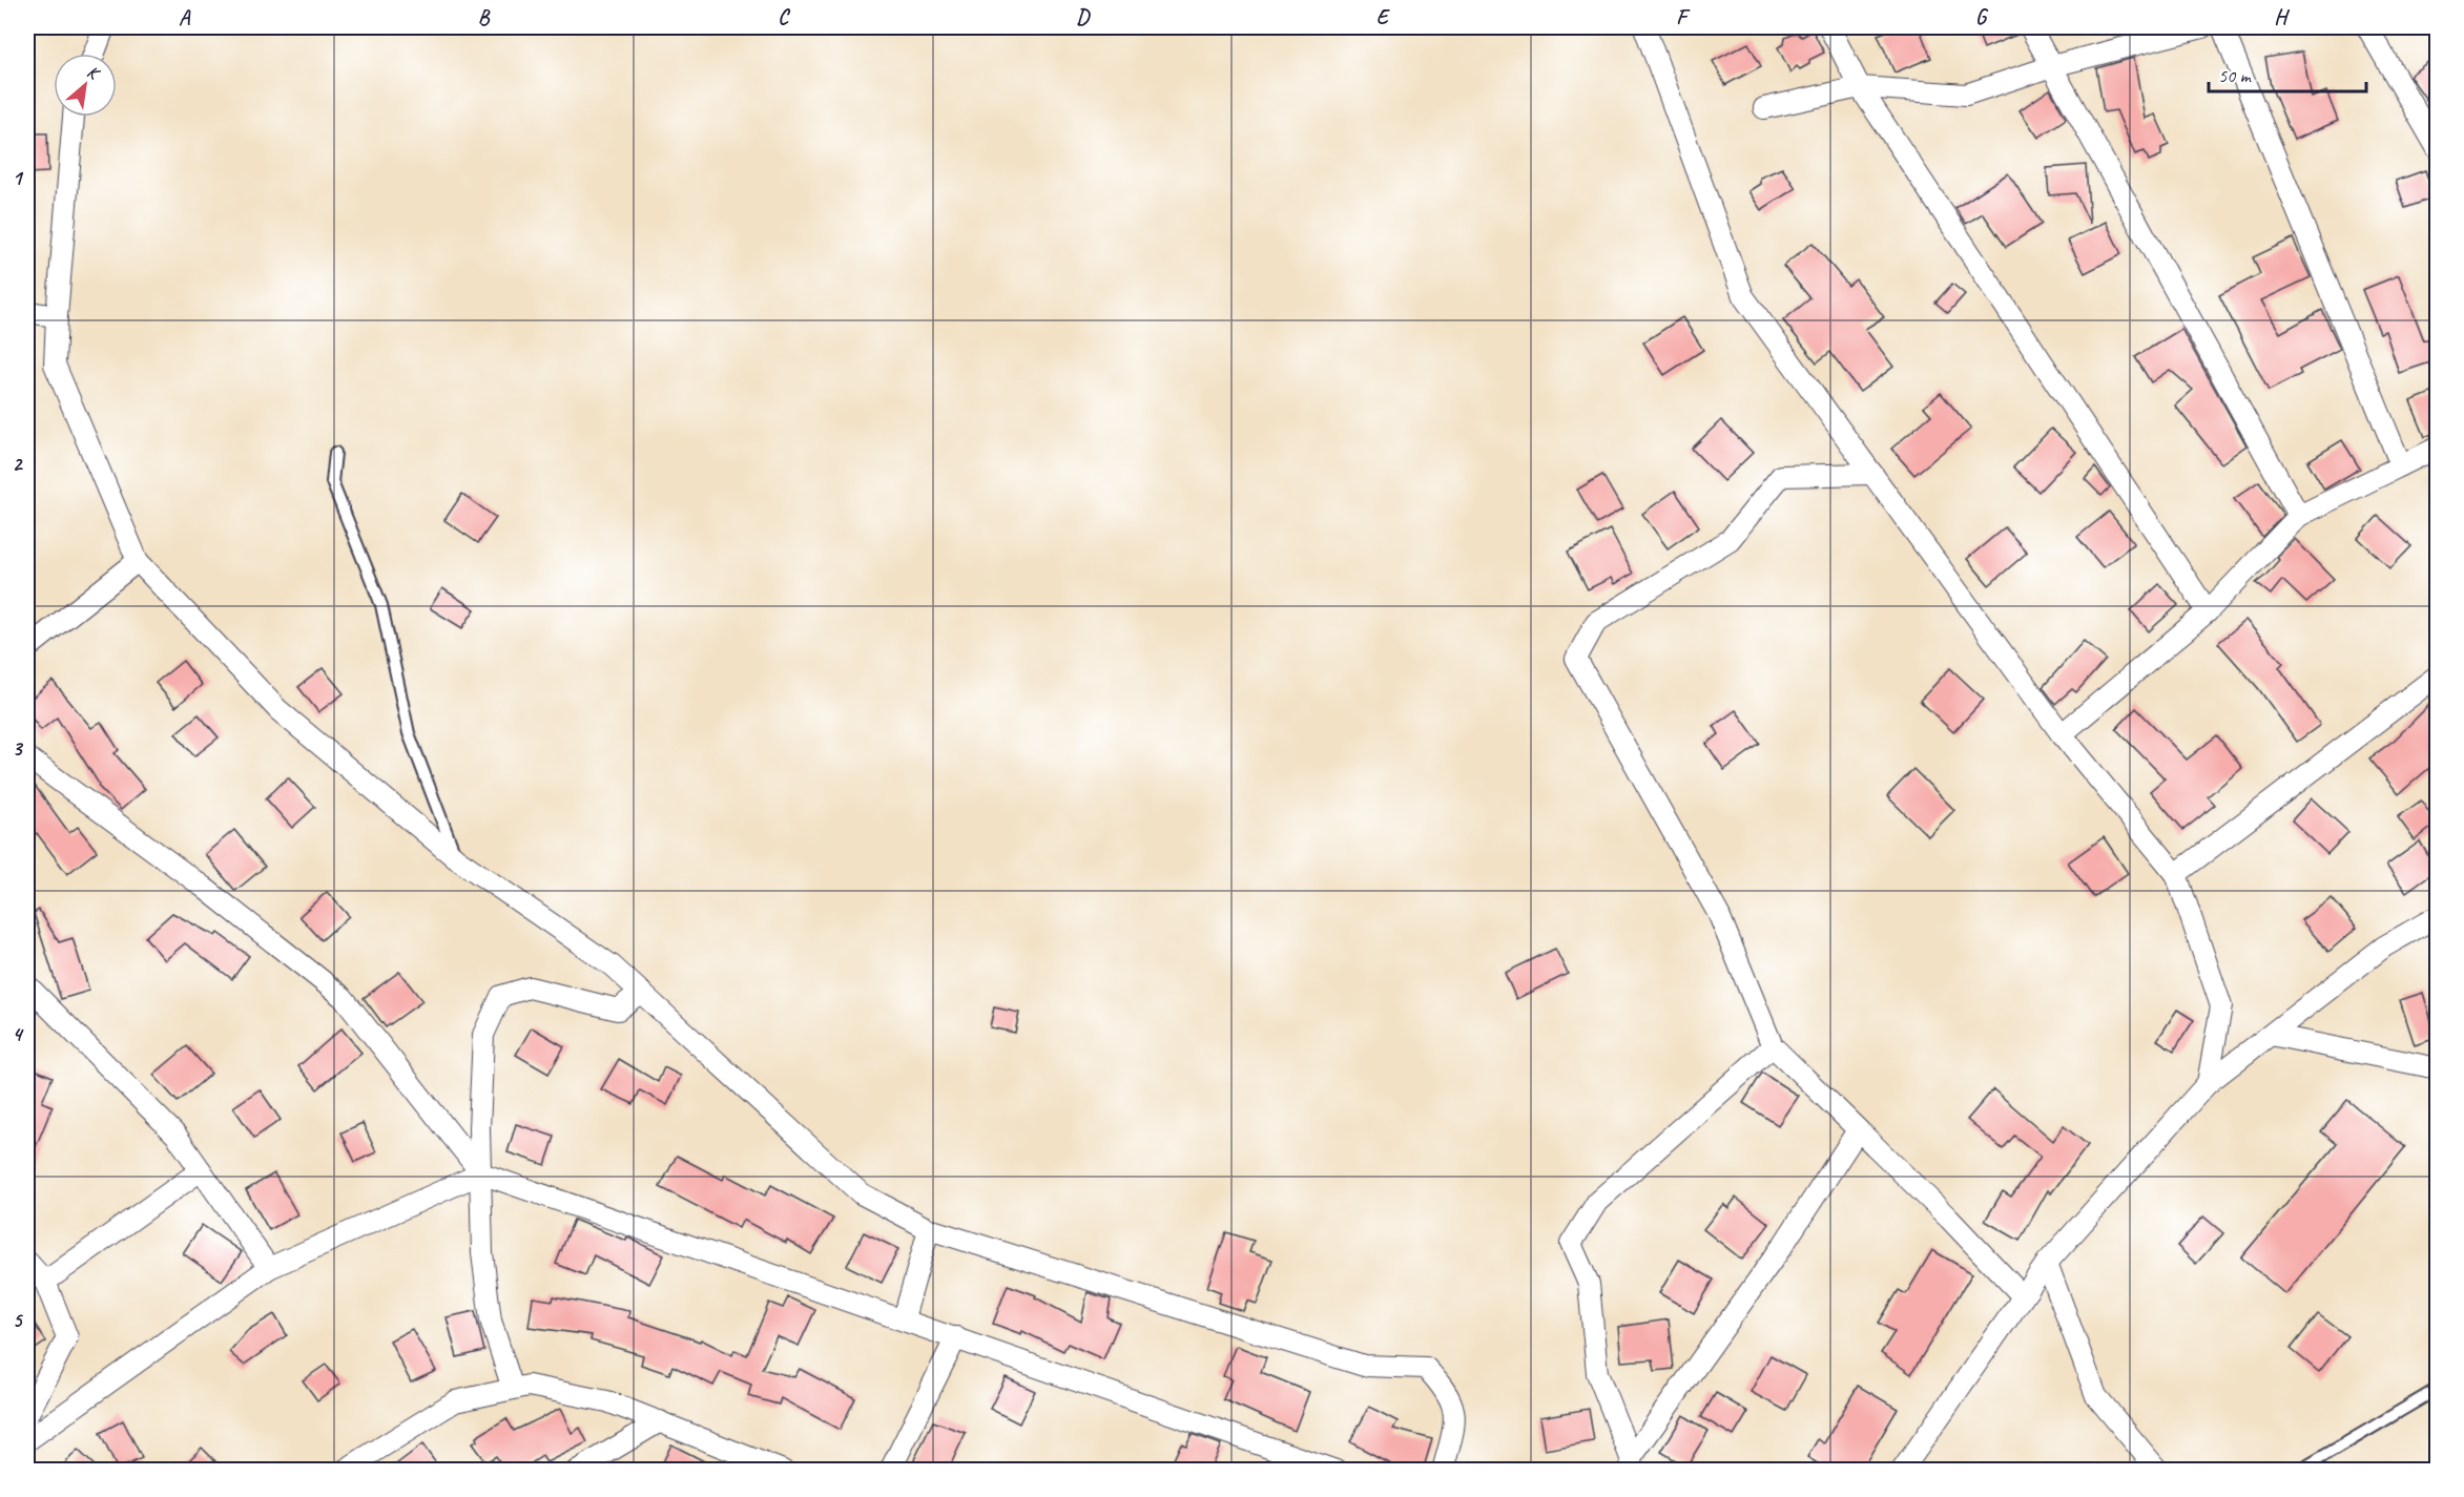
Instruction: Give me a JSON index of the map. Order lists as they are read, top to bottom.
{
  "scale_bar": "50 m",
  "north": "top right",
  "grid": {
    "columns": [
      "A",
      "B",
      "C",
      "D",
      "E",
      "F",
      "G",
      "H"
    ],
    "rows": [
      "1",
      "2",
      "3",
      "4",
      "5"
    ]
  }
}
